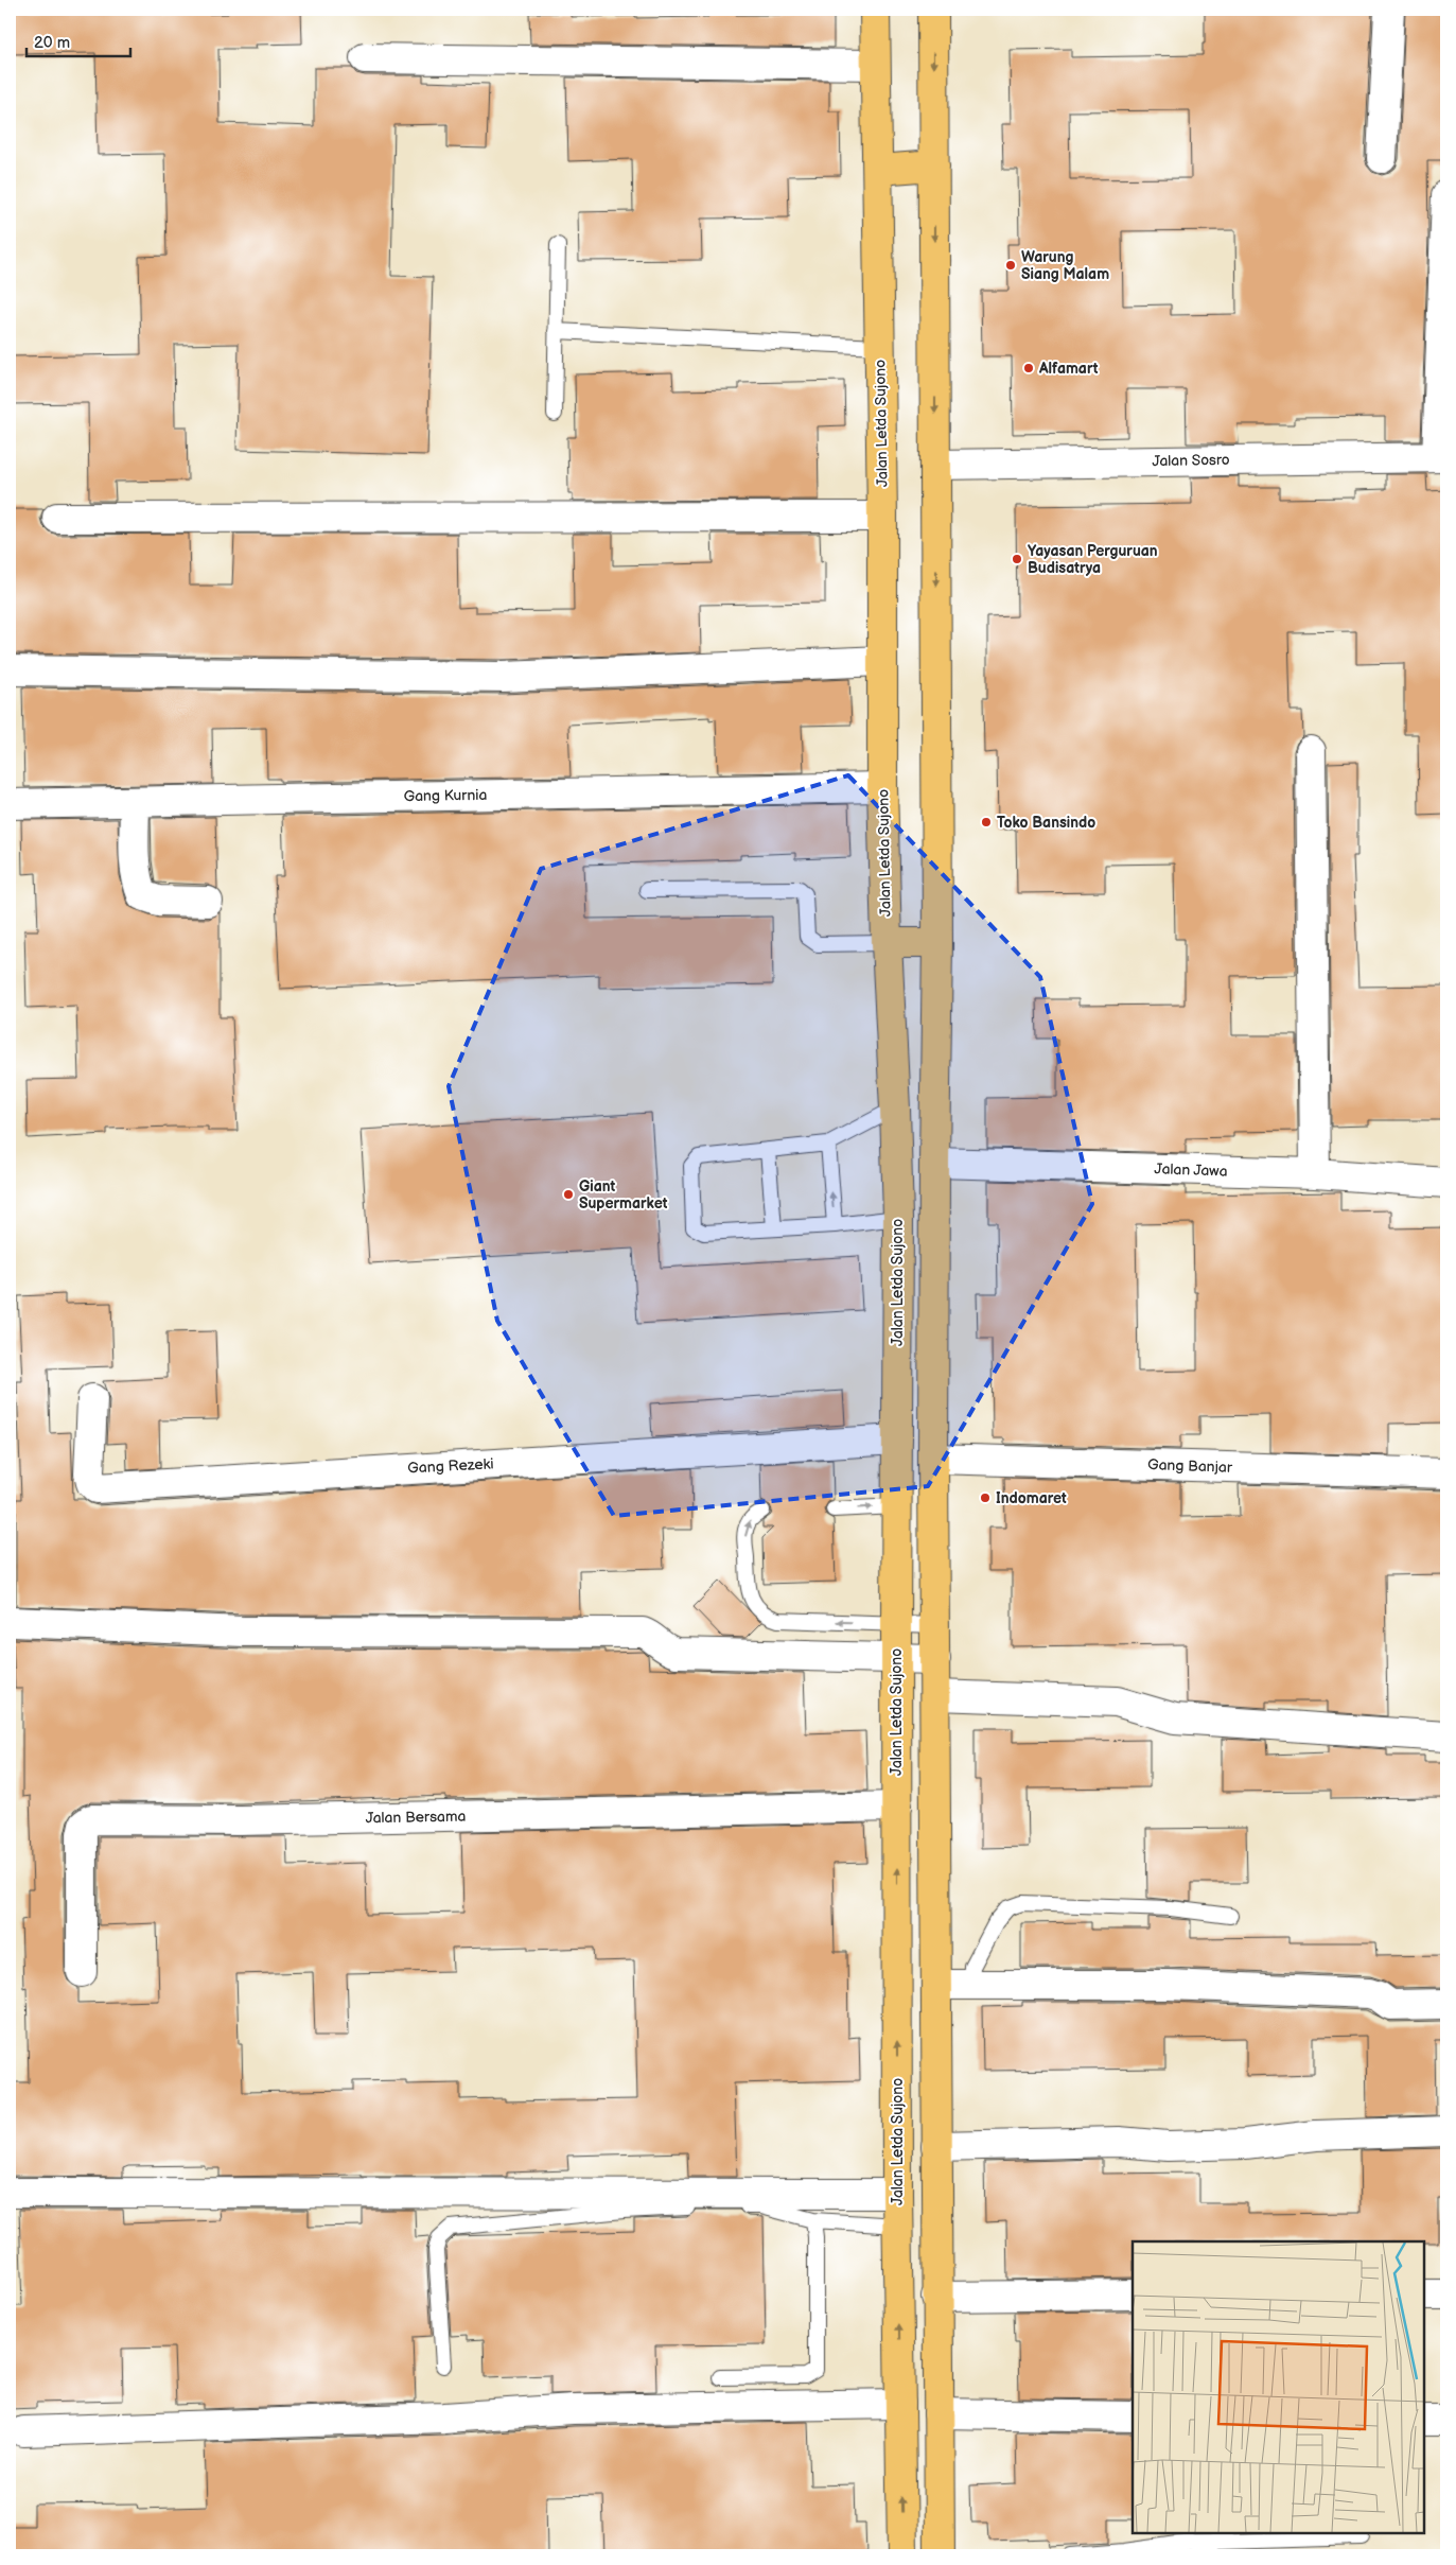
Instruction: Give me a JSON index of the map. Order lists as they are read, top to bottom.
{
  "streets": {
    "highway": ["Jalan Letda Sujono"],
    "street": [
      "Jalan Sosro",
      "Gang Kurnia",
      "Jalan Jawa",
      "Gang Rezeki",
      "Gang Banjar",
      "Jalan Bersama"
    ]
  },
  "crossings": [
    ["Jalan Letda Sujono", "Gang Kurnia"],
    ["Jalan Letda Sujono", "Gang Rezeki"],
    ["Jalan Letda Sujono", "Jalan Bersama"]
  ],
  "places": [
    "Warung Siang Malam",
    "Alfamart",
    "Yayasan Perguruan Budisatrya",
    "Toko Bansindo",
    "Giant Supermarket",
    "Indomaret"
  ],
  "scale_bar": "20 m"
}
